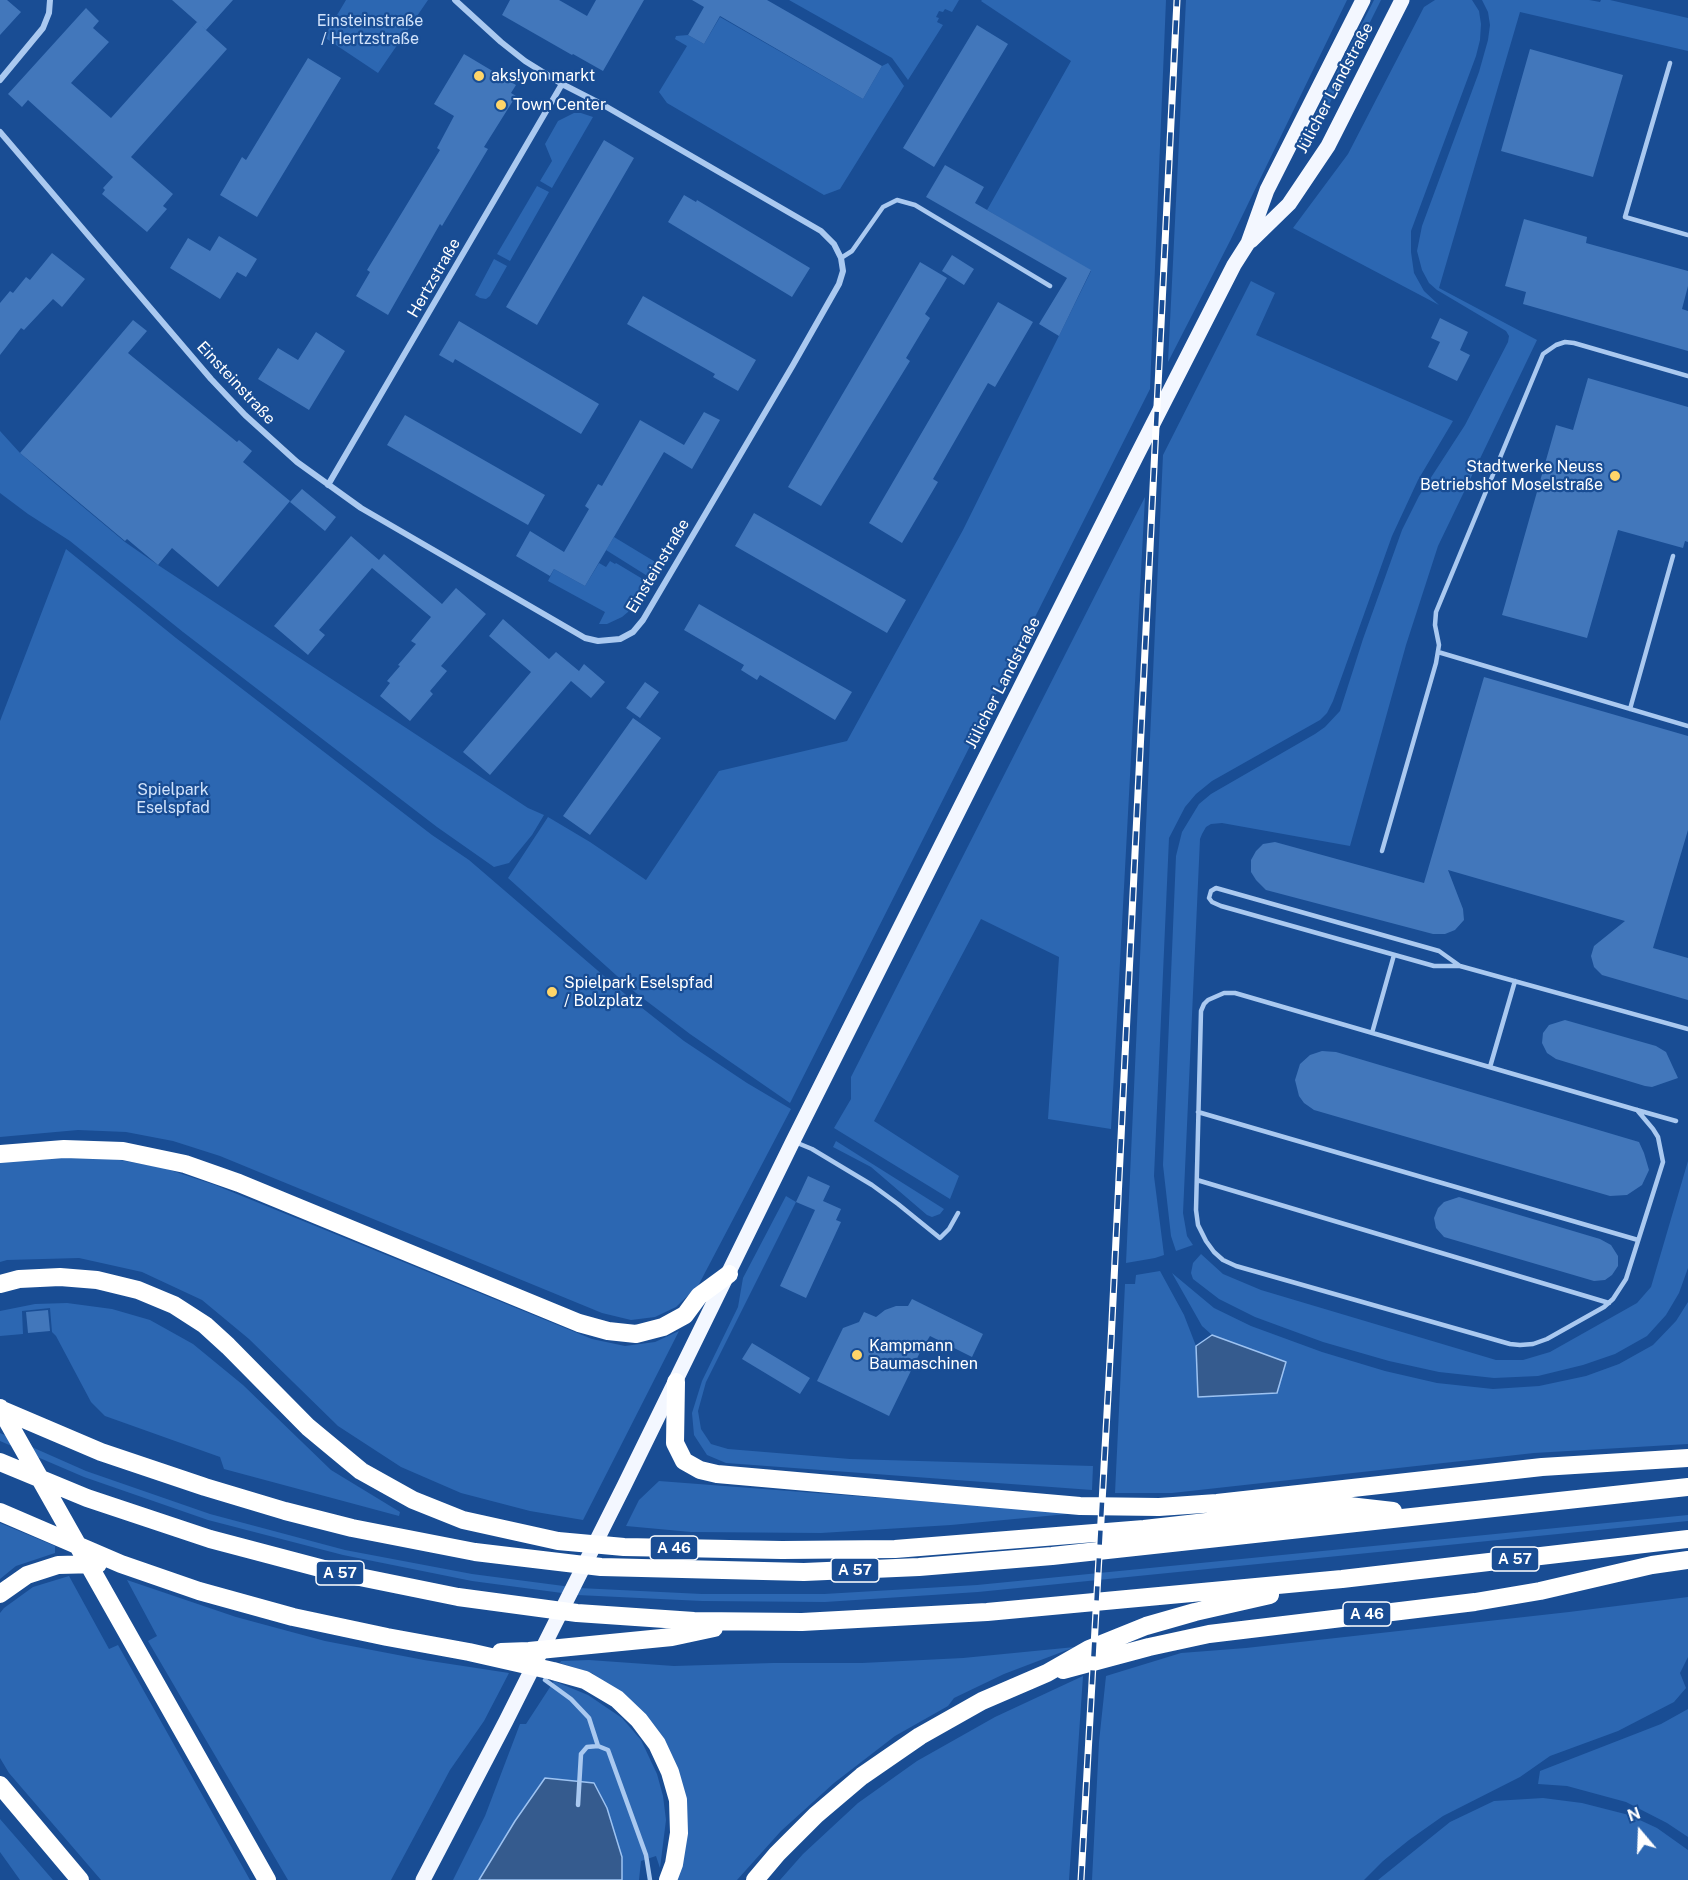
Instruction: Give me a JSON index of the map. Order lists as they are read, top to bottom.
{
  "streets": {
    "highway": ["A 46", "A 57"],
    "main road": ["Jülicher Landstraße"],
    "street": ["Hertzstraße", "Einsteinstraße"]
  },
  "crossings": [
    ["Hertzstraße", "Einsteinstraße"],
    ["A 46", "A 57"]
  ],
  "parks": ["Einsteinstraße / Hertzstraße", "Spielpark Eselspfad"],
  "places": [
    "aks!yon markt",
    "Town Center",
    "Stadtwerke Neuss Betriebshof Moselstraße",
    "Spielpark Eselspfad / Bolzplatz",
    "Kampmann Baumaschinen"
  ],
  "north": "top"
}
